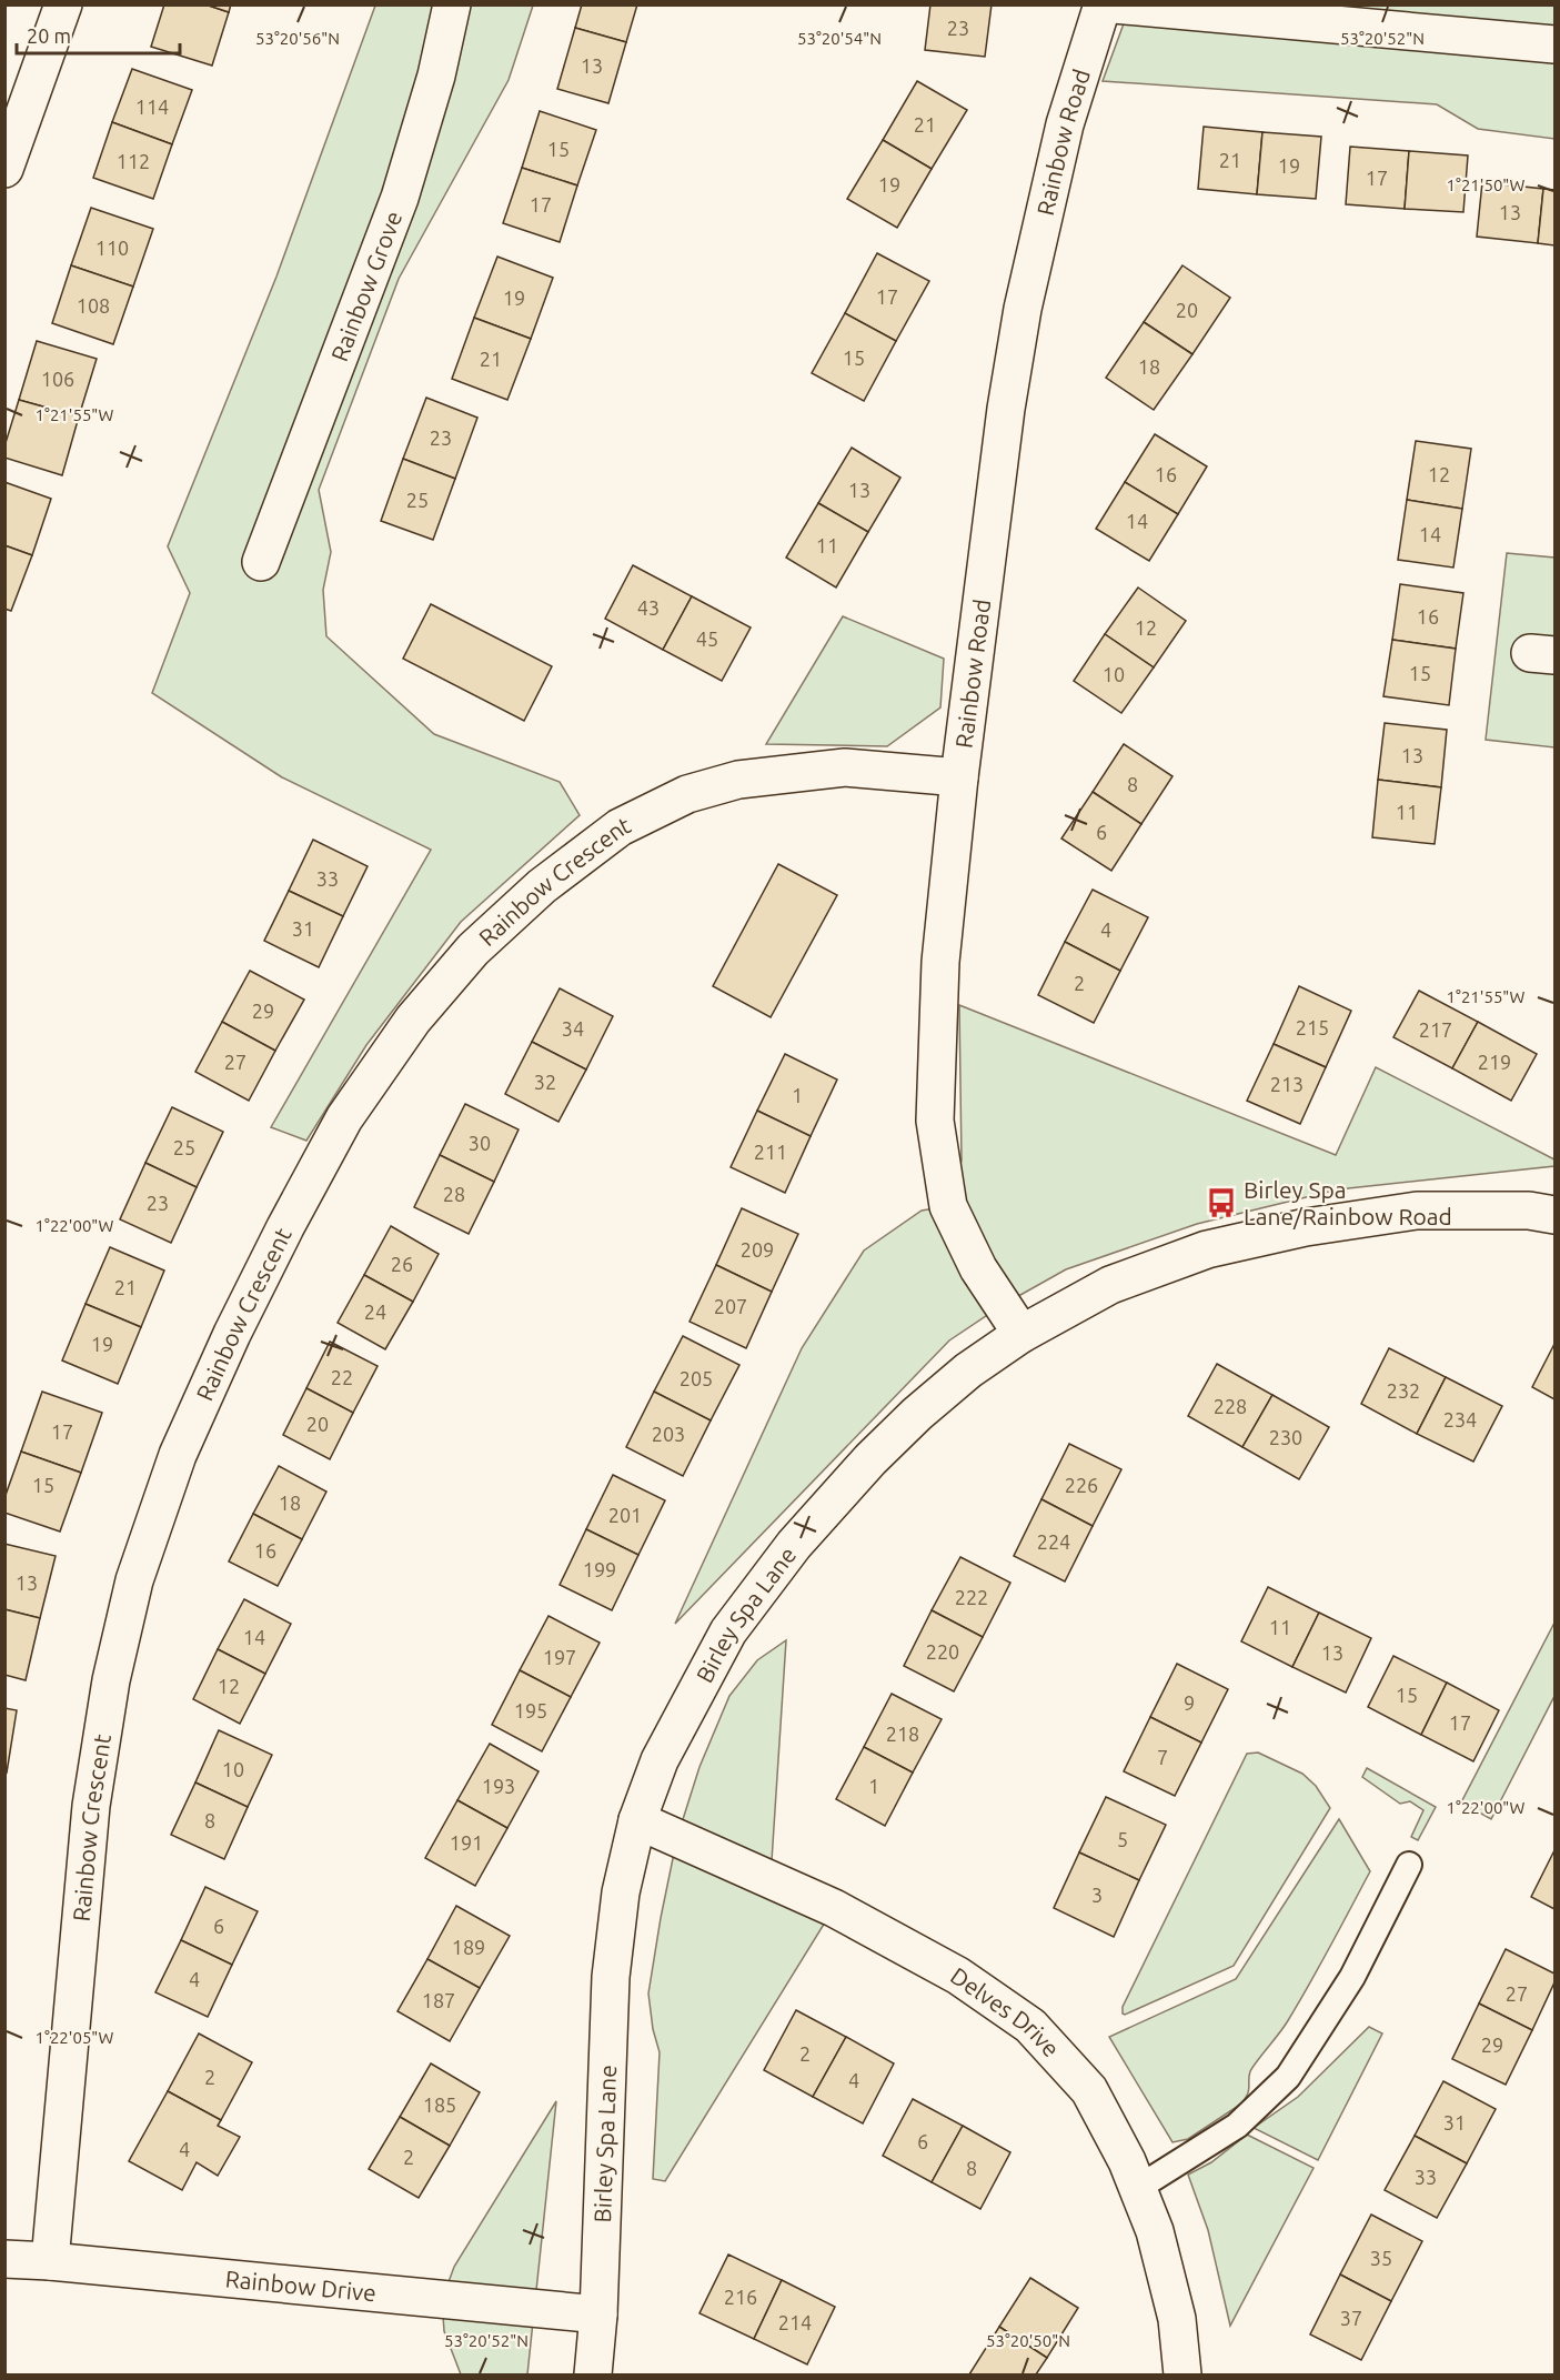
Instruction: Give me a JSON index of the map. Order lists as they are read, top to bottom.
{
  "streets": {
    "street": [
      "Rainbow Road",
      "Rainbow Grove",
      "Rainbow Crescent",
      "Birley Spa Lane",
      "Delves Drive",
      "Rainbow Drive"
    ]
  },
  "crossings": [
    ["Rainbow Road", "Rainbow Crescent"],
    ["Rainbow Road", "Birley Spa Lane"],
    ["Rainbow Crescent", "Rainbow Drive"],
    ["Birley Spa Lane", "Delves Drive"],
    ["Birley Spa Lane", "Rainbow Drive"]
  ],
  "places": {
    "bus stop": ["Birley Spa Lane/Rainbow Road"]
  },
  "house_numbers": [
    "23",
    "13",
    "114",
    "21",
    "15",
    "21",
    "112",
    "19",
    "17",
    "19",
    "17",
    "13",
    "110",
    "17",
    "19",
    "108",
    "20",
    "15",
    "21",
    "18",
    "106",
    "23",
    "16",
    "12",
    "13",
    "25",
    "14",
    "14",
    "11",
    "43",
    "16",
    "12",
    "45",
    "15",
    "10",
    "13",
    "8",
    "11",
    "6",
    "33",
    "31",
    "4",
    "2",
    "29",
    "215",
    "34",
    "217",
    "27",
    "219",
    "32",
    "213",
    "1",
    "30",
    "25",
    "211",
    "28",
    "23",
    "209",
    "26",
    "21",
    "207",
    "24",
    "19",
    "22",
    "205",
    "232",
    "228",
    "234",
    "20",
    "17",
    "203",
    "230",
    "15",
    "226",
    "18",
    "201",
    "224",
    "16",
    "199",
    "13",
    "222",
    "11",
    "14",
    "220",
    "13",
    "197",
    "12",
    "15",
    "9",
    "195",
    "17",
    "218",
    "7",
    "10",
    "193",
    "1",
    "8",
    "5",
    "191",
    "3",
    "6",
    "189",
    "4",
    "27",
    "187",
    "29",
    "2",
    "2",
    "4",
    "185",
    "31",
    "6",
    "4",
    "2",
    "8",
    "33",
    "35",
    "216",
    "37",
    "214"
  ],
  "scale_bar": "20 m",
  "coordinates": [
    "53°20'56\"N",
    "53°20'54\"N",
    "53°20'52\"N",
    "1°21'50\"W",
    "1°21'55\"W",
    "1°22'00\"W",
    "1°22'05\"W",
    "53°20'50\"N"
  ]
}
